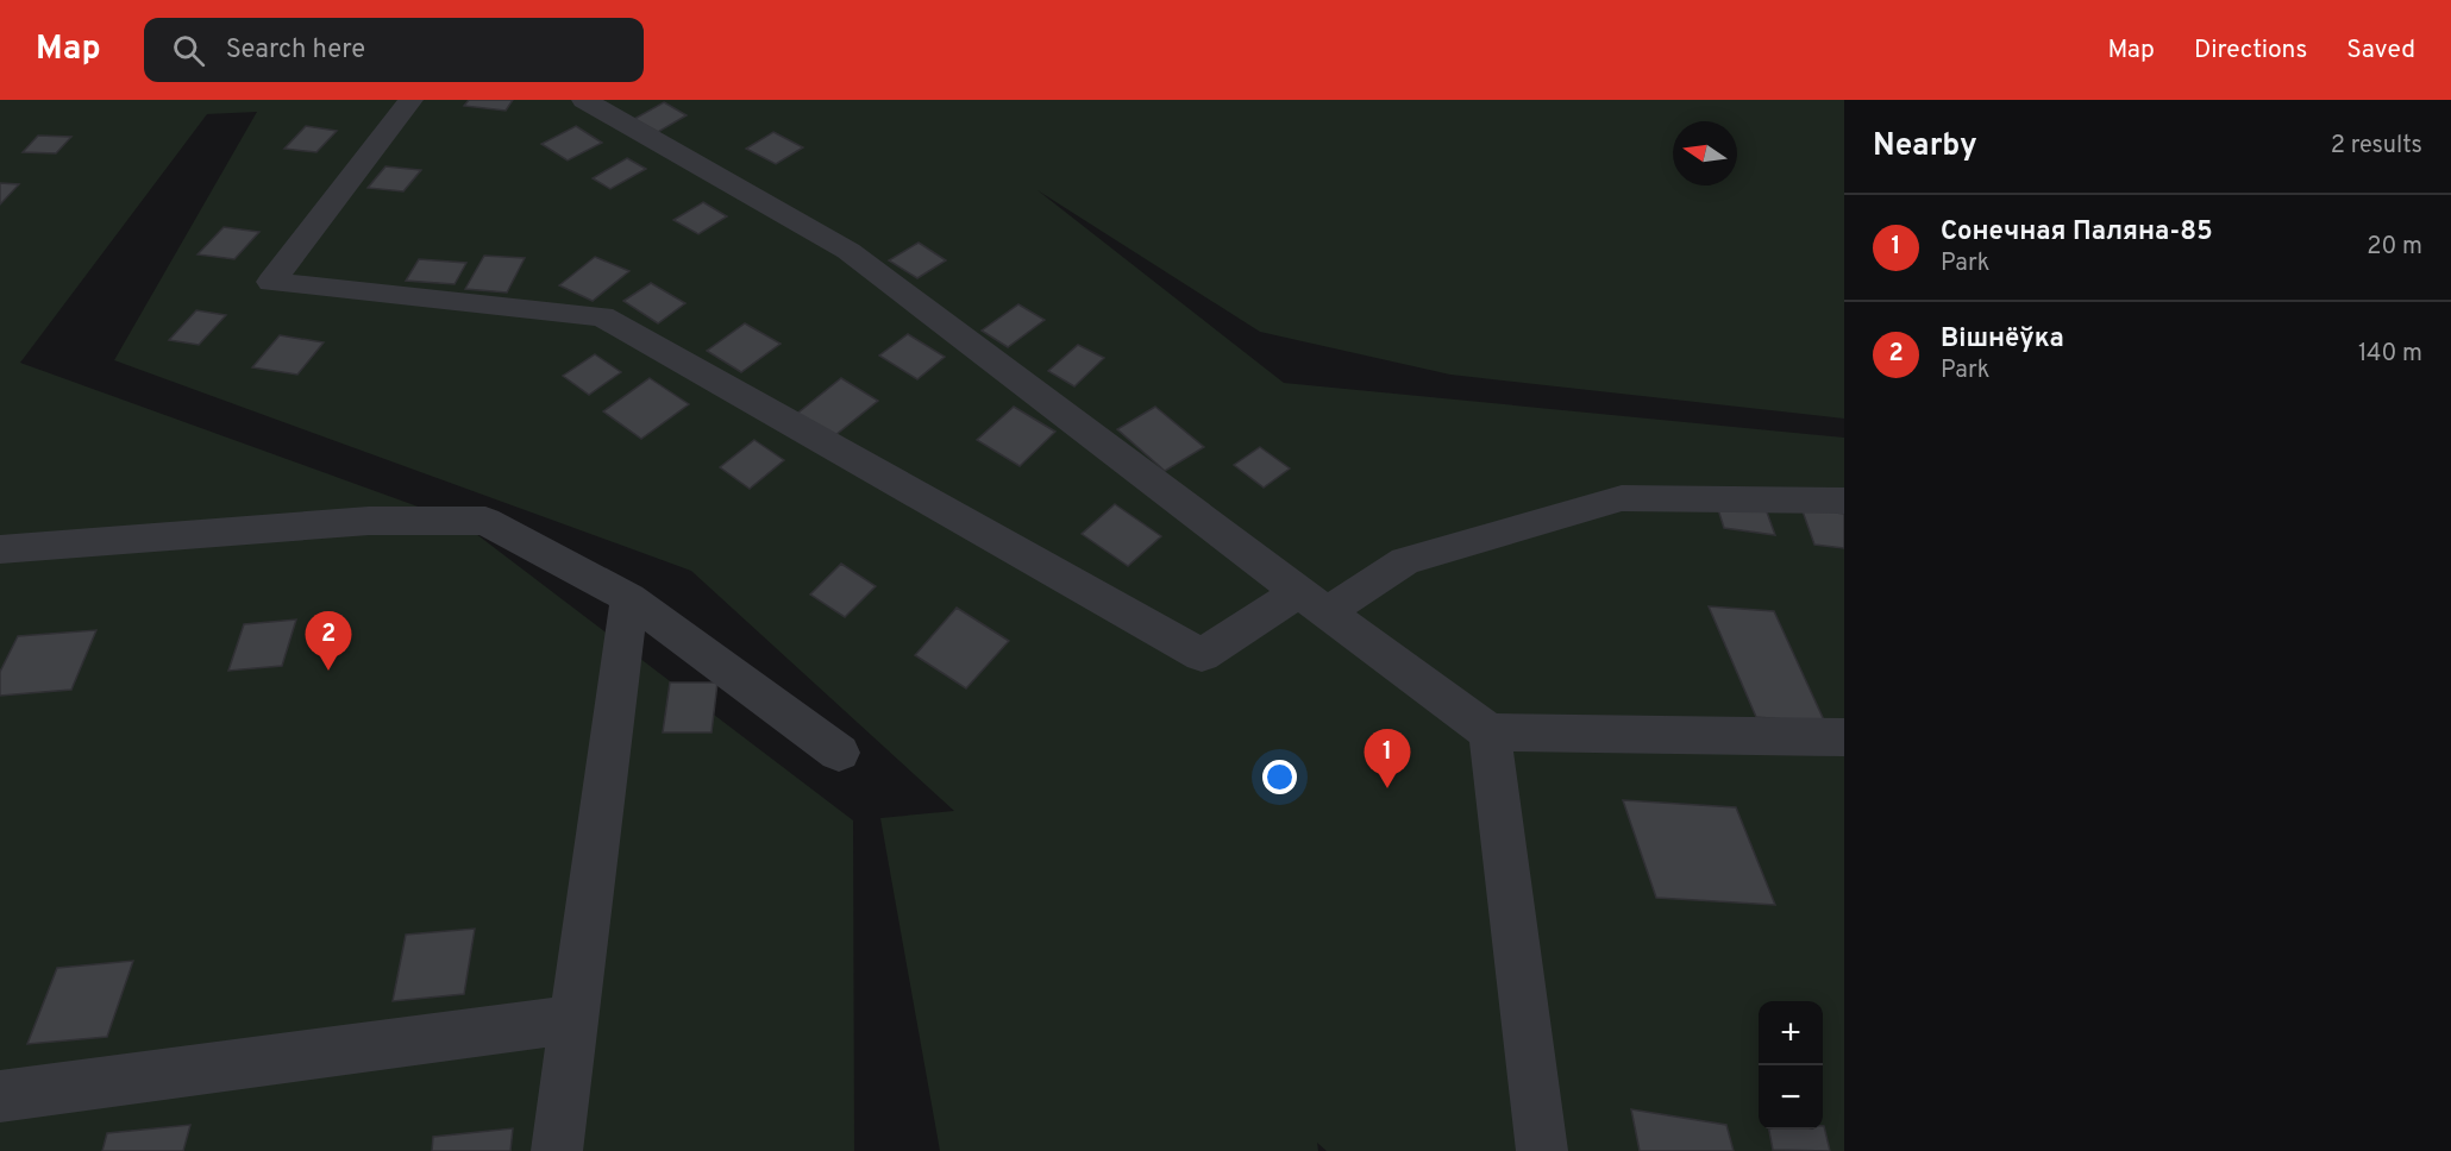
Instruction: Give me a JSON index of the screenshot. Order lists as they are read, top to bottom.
{
  "north": "left",
  "page": {
    "header": "Map",
    "search": "Search here",
    "nav": ["Map", "Directions", "Saved"],
    "heading": ["Nearby", "2 results"],
    "list": [
      {
        "mark": "1",
        "name": "Сонечная Паляна-85",
        "note": "Park",
        "value": "20 m"
      },
      {
        "mark": "2",
        "name": "Вішнёўка",
        "note": "Park",
        "value": "140 m"
      }
    ],
    "pins": ["2", "1"],
    "map_buttons": ["+", "−"]
  }
}
